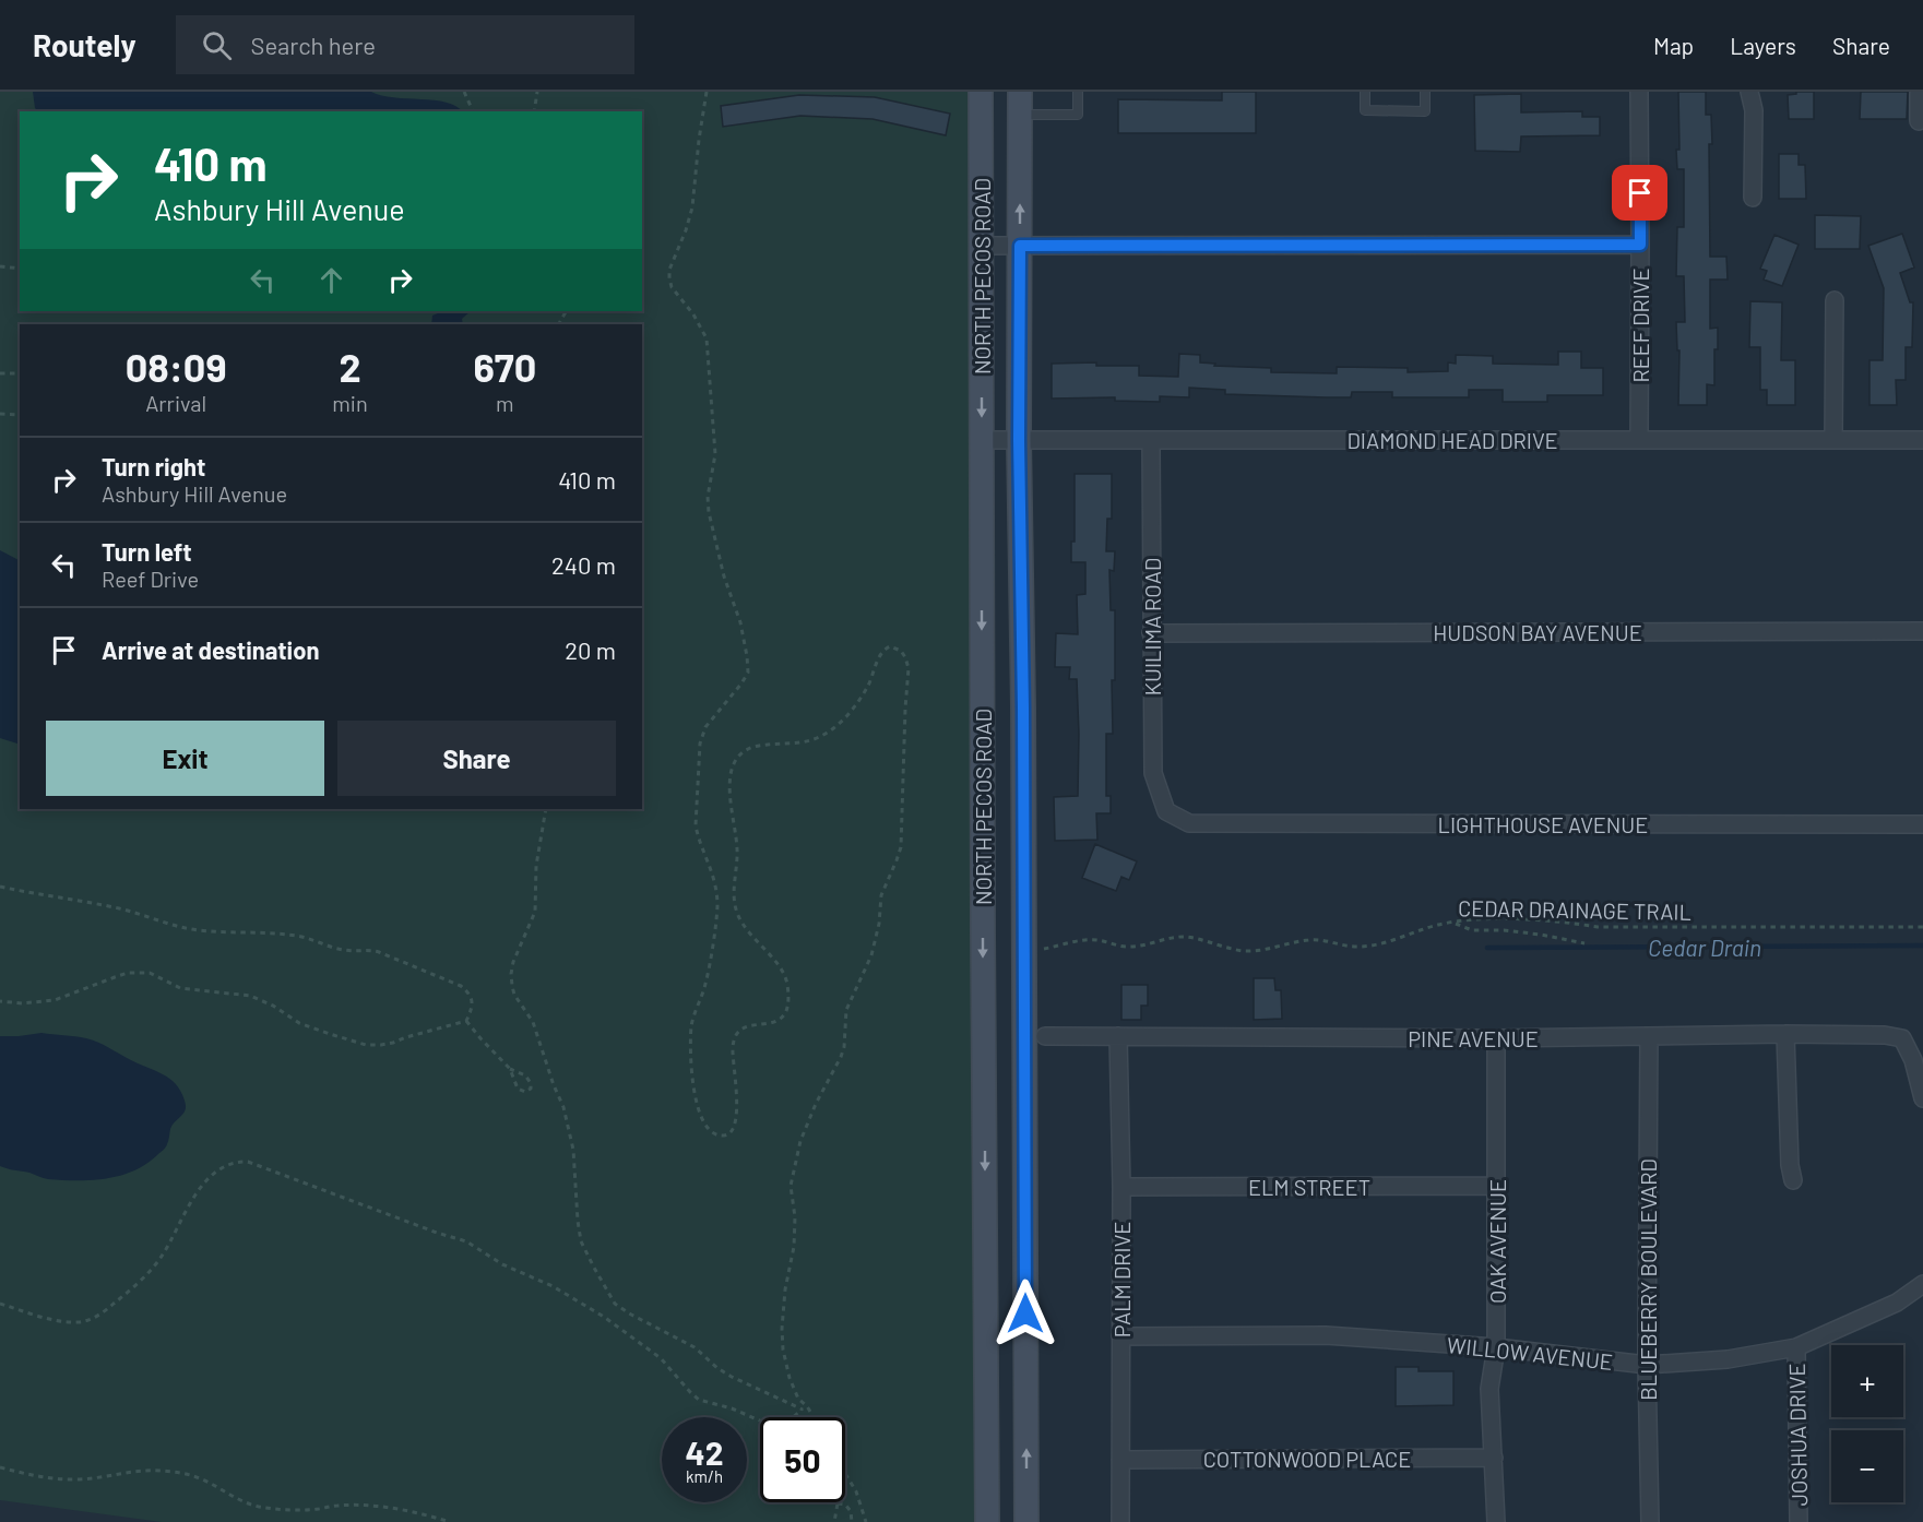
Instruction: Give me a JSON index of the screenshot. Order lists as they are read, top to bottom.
{
  "streets": {
    "main road": ["NORTH PECOS ROAD"],
    "street": [
      "REEF DRIVE",
      "DIAMOND HEAD DRIVE",
      "KUILIMA ROAD",
      "HUDSON BAY AVENUE",
      "LIGHTHOUSE AVENUE",
      "PINE AVENUE",
      "ELM STREET",
      "OAK AVENUE",
      "PALM DRIVE",
      "BLUEBERRY BOULEVARD",
      "WILLOW AVENUE",
      "JOSHUA DRIVE",
      "COTTONWOOD PLACE"
    ],
    "path": ["CEDAR DRAINAGE TRAIL"]
  },
  "crossings": [
    ["NORTH PECOS ROAD", "DIAMOND HEAD DRIVE"],
    ["REEF DRIVE", "DIAMOND HEAD DRIVE"],
    ["DIAMOND HEAD DRIVE", "KUILIMA ROAD"],
    ["KUILIMA ROAD", "HUDSON BAY AVENUE"],
    ["KUILIMA ROAD", "LIGHTHOUSE AVENUE"],
    ["PINE AVENUE", "OAK AVENUE"],
    ["PINE AVENUE", "PALM DRIVE"],
    ["PINE AVENUE", "BLUEBERRY BOULEVARD"],
    ["ELM STREET", "OAK AVENUE"],
    ["ELM STREET", "PALM DRIVE"],
    ["OAK AVENUE", "WILLOW AVENUE"],
    ["OAK AVENUE", "COTTONWOOD PLACE"],
    ["PALM DRIVE", "WILLOW AVENUE"],
    ["PALM DRIVE", "COTTONWOOD PLACE"],
    ["BLUEBERRY BOULEVARD", "WILLOW AVENUE"],
    ["WILLOW AVENUE", "JOSHUA DRIVE"]
  ],
  "water": ["Cedar Drain"],
  "page": {
    "header": "Routely",
    "search": "Search here",
    "nav": ["Map", "Layers", "Share"],
    "turn": ["410 m", "Ashbury Hill Avenue"],
    "eta": [
      "08:09",
      "Arrival",
      "2",
      "min",
      "670",
      "m"
    ],
    "list": [
      {
        "name": "Turn right",
        "note": "Ashbury Hill Avenue",
        "value": "410 m"
      },
      {
        "name": "Turn left",
        "note": "Reef Drive",
        "value": "240 m"
      },
      {
        "name": "Arrive at destination",
        "value": "20 m"
      }
    ],
    "buttons": ["Exit", "Share"],
    "map_buttons": ["+", "−"],
    "speed": "42 km/h",
    "limit": "50"
  }
}
